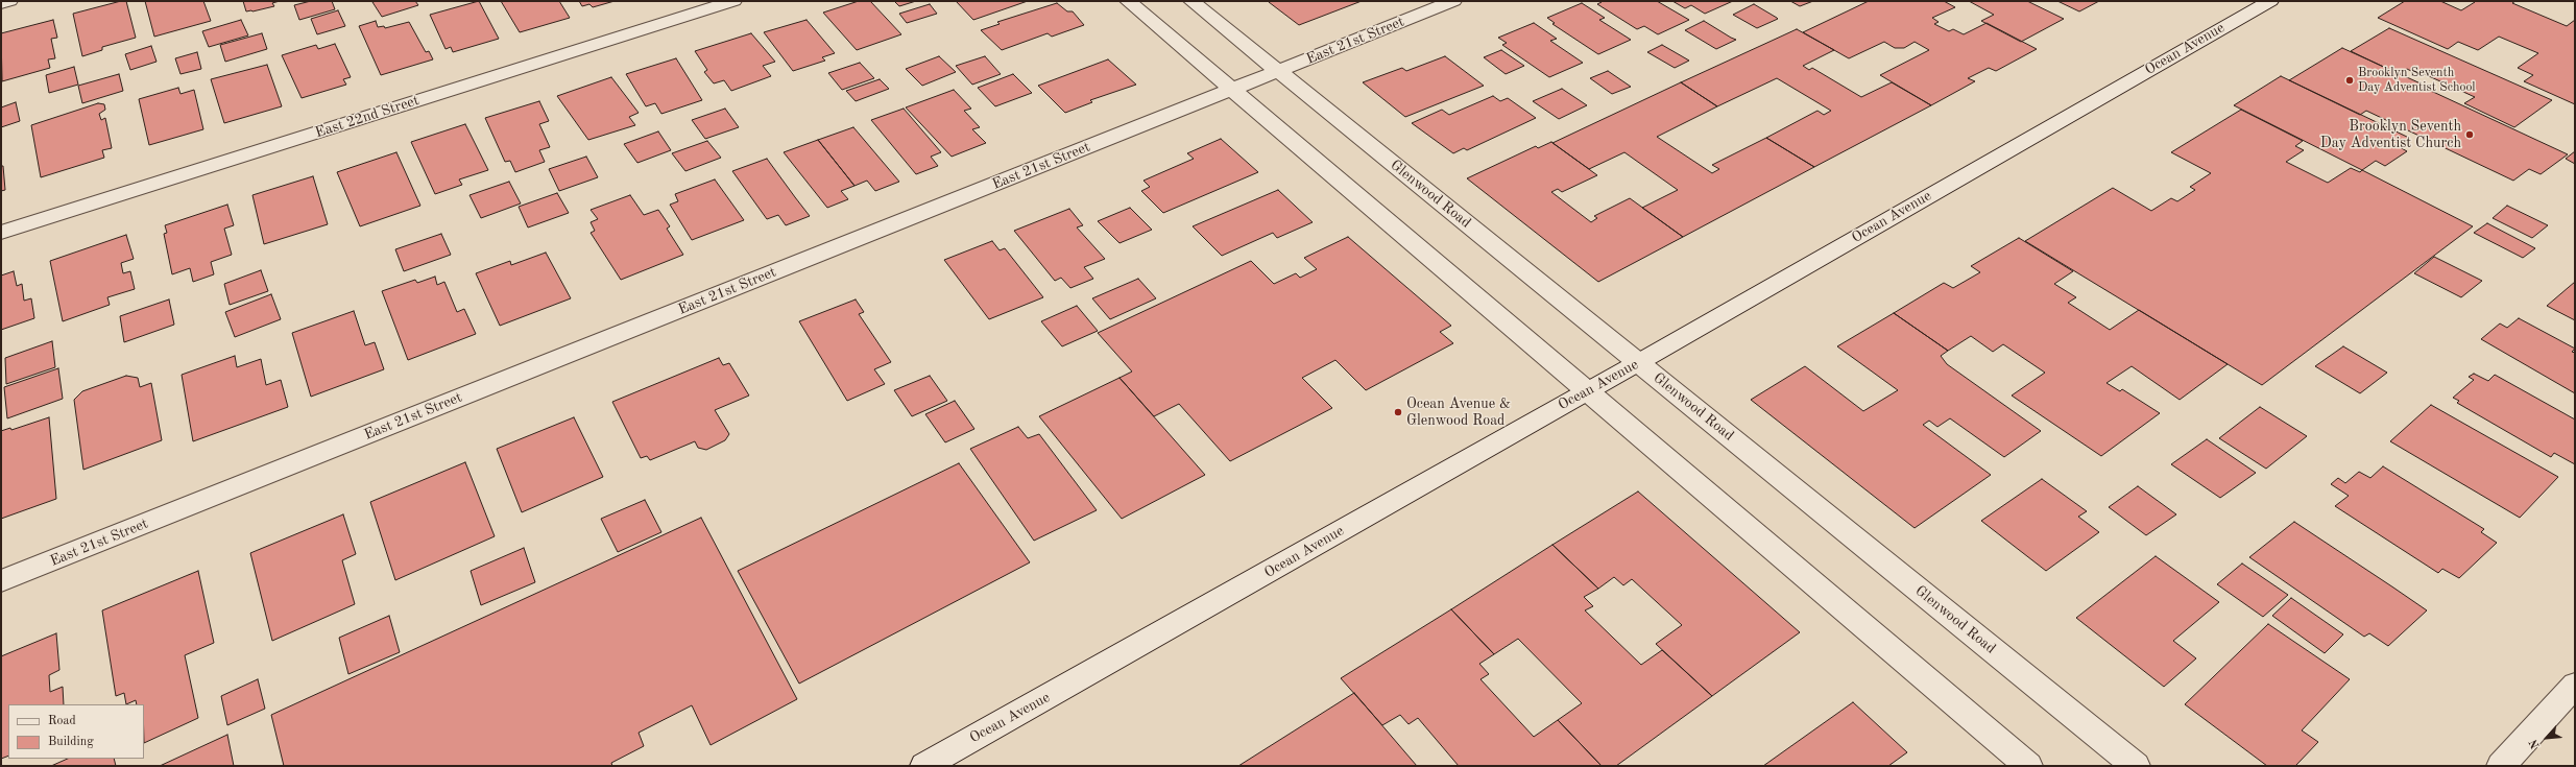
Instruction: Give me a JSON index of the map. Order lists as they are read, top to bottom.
{
  "streets": {
    "street": [
      "East 21st Street",
      "Ocean Avenue",
      "East 22nd Street",
      "Glenwood Road"
    ]
  },
  "crossings": [
    ["East 21st Street", "Glenwood Road"],
    ["Ocean Avenue", "Glenwood Road"]
  ],
  "places": ["Brooklyn Seventh Day Adventist School", "Brooklyn Seventh Day Adventist Church", "Ocean Avenue & Glenwood Road"],
  "legend": ["Road", "Building"],
  "north": "bottom left"
}
